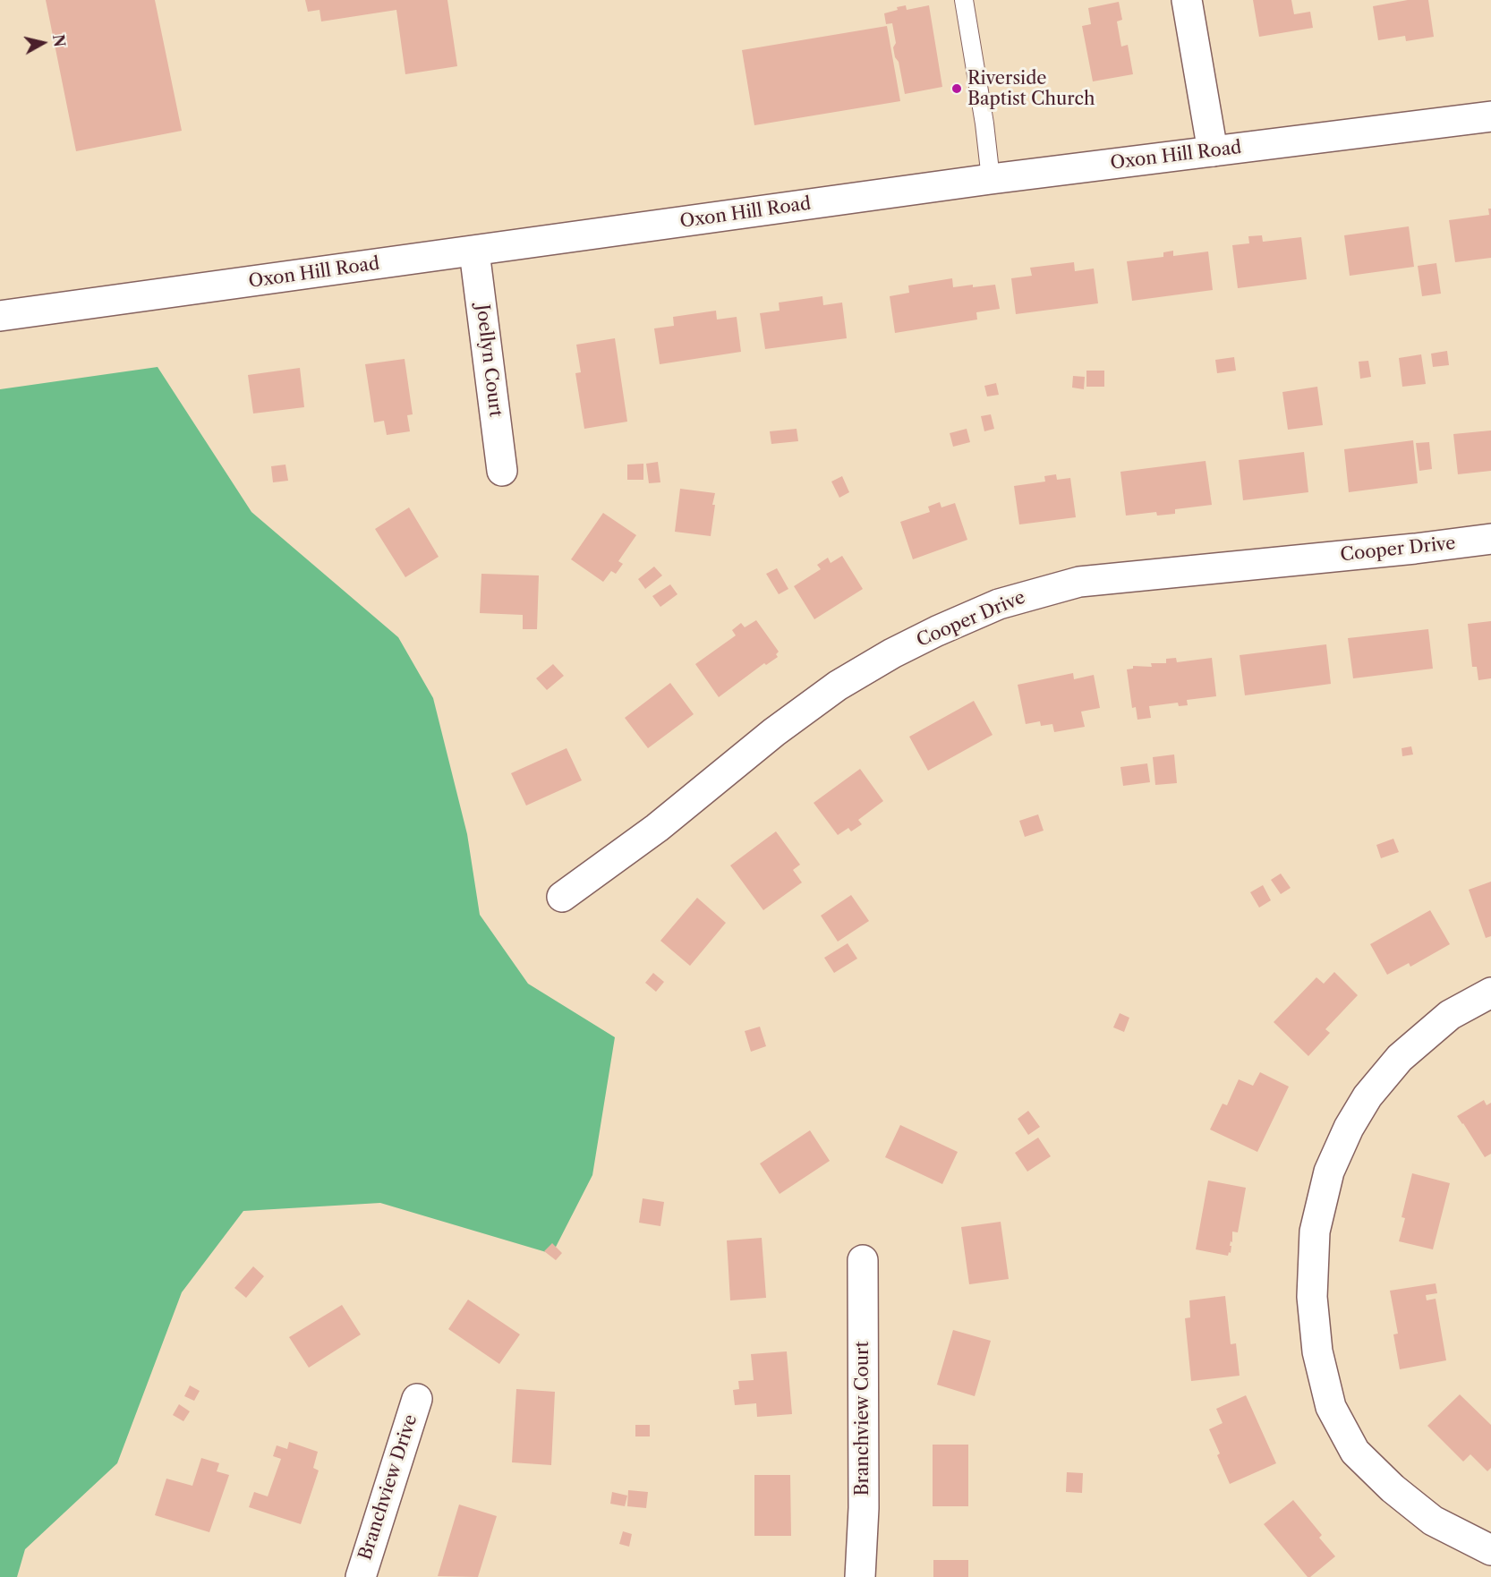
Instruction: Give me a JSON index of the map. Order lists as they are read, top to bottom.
{
  "streets": {
    "street": [
      "Oxon Hill Road",
      "Joellyn Court",
      "Cooper Drive",
      "Branchview Court",
      "Branchview Drive"
    ]
  },
  "crossings": [
    ["Oxon Hill Road", "Joellyn Court"]
  ],
  "places": ["Riverside Baptist Church"],
  "north": "right"
}
